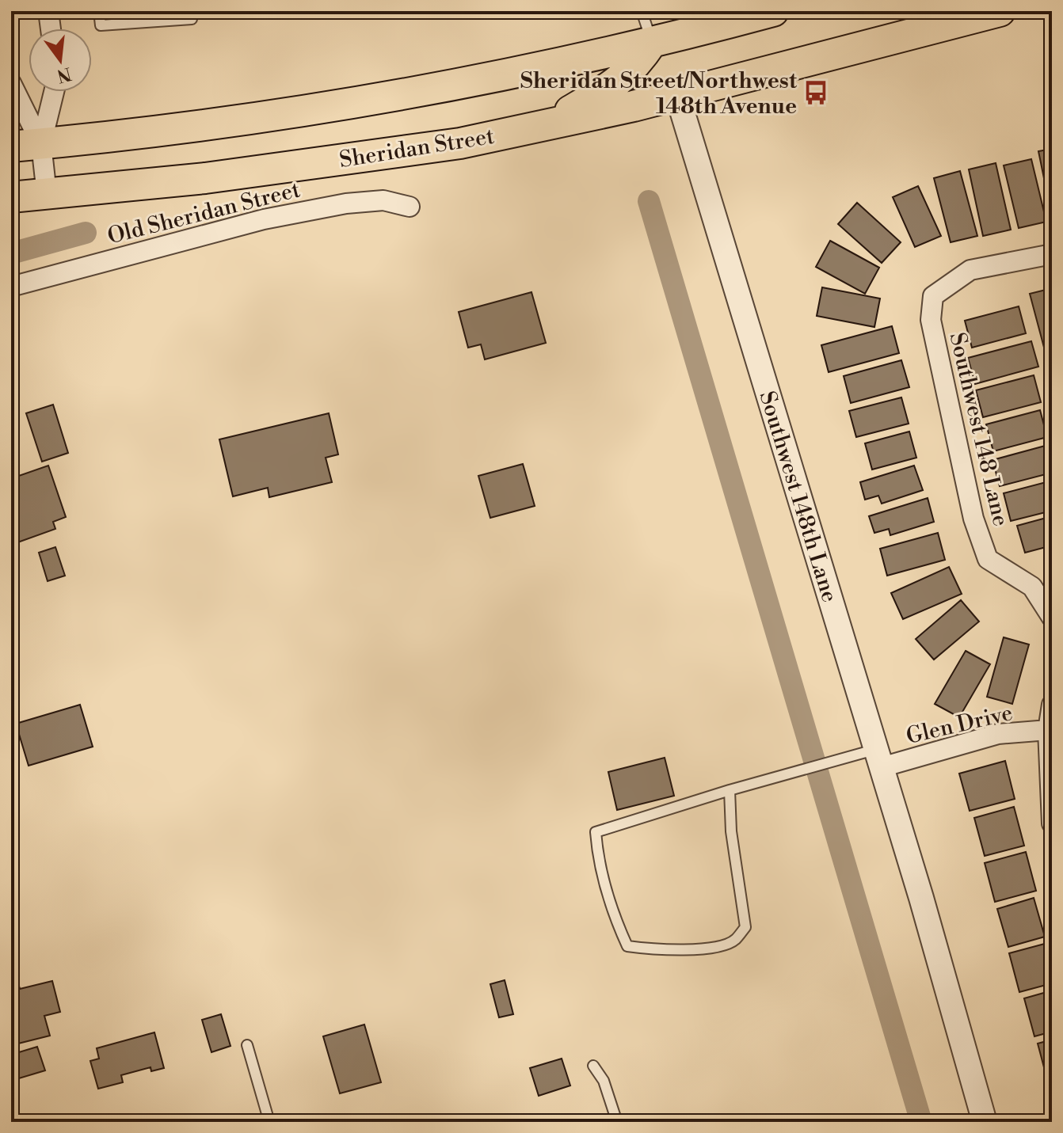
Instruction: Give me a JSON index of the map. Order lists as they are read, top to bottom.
{
  "streets": {
    "main road": ["Sheridan Street"],
    "street": [
      "Old Sheridan Street",
      "Southwest 148 Lane",
      "Southwest 148th Lane",
      "Glen Drive"
    ]
  },
  "crossings": [
    ["Sheridan Street", "Southwest 148th Lane"],
    ["Southwest 148th Lane", "Glen Drive"]
  ],
  "places": {
    "bus stop": ["Sheridan Street/Northwest 148th Avenue"]
  },
  "north": "bottom"
}
